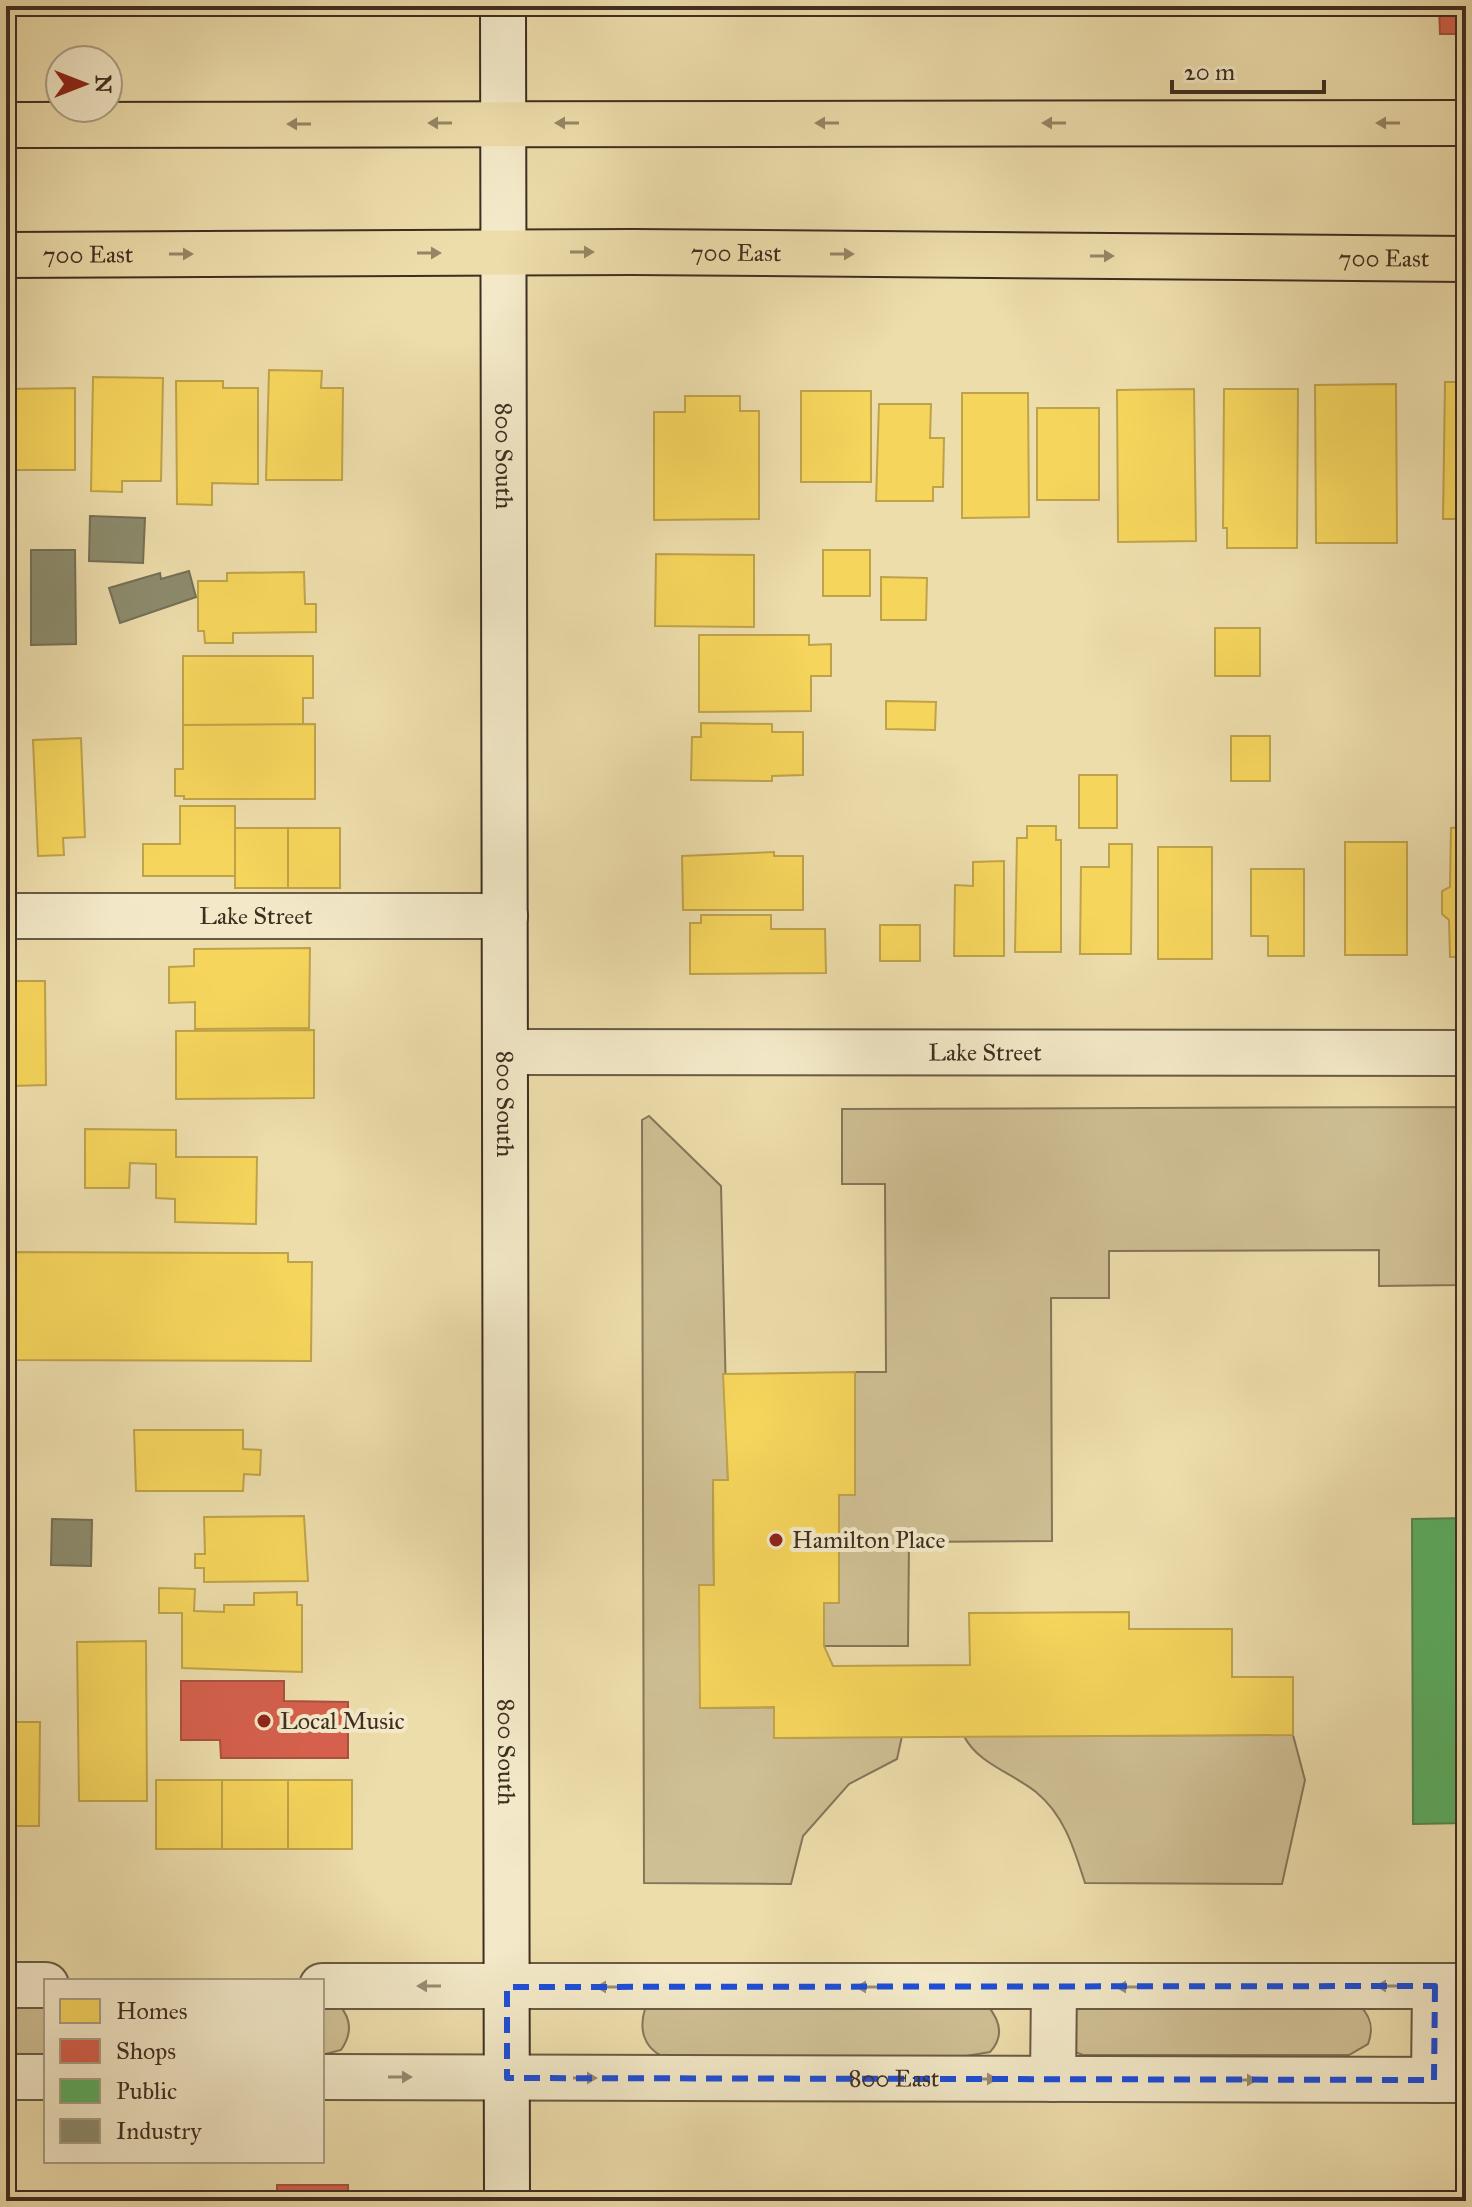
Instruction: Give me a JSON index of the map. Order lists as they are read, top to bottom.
{
  "streets": {
    "main road": ["700 East"],
    "street": ["800 South", "Lake Street", "800 East"]
  },
  "crossings": [
    ["700 East", "800 South"],
    ["800 South", "Lake Street"],
    ["800 South", "800 East"]
  ],
  "places": ["Hamilton Place", "Local Music"],
  "legend": [
    "Homes",
    "Shops",
    "Public",
    "Industry"
  ],
  "scale_bar": "20 m",
  "north": "right"
}
